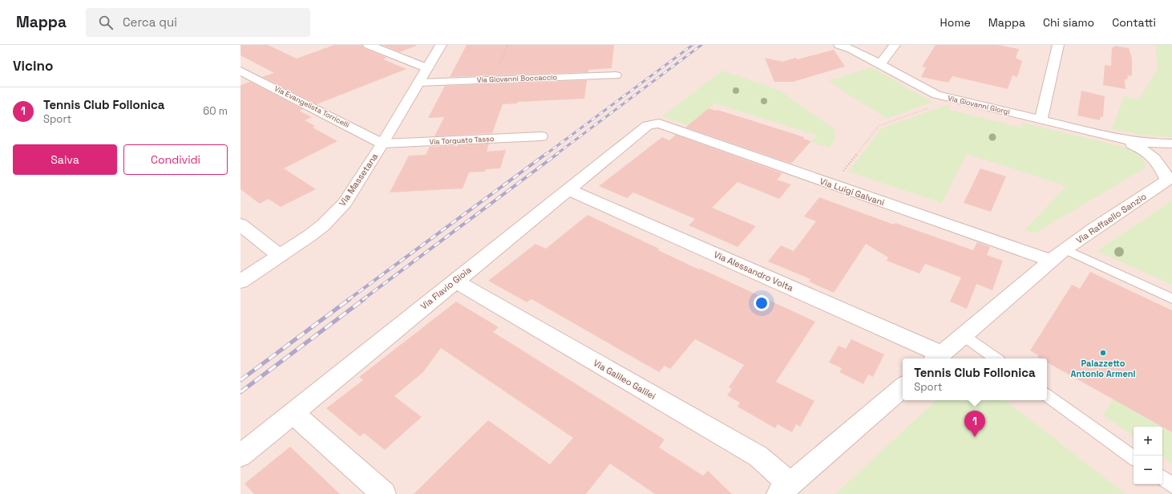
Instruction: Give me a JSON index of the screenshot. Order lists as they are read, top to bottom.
{
  "streets": {
    "street": [
      "Via Giovanni Boccaccio",
      "Via Giovanni Giorgi",
      "Via Evangelista Torricelli",
      "Via Torquato Tasso",
      "Via Massetana",
      "Via Luigi Galvani",
      "Via Raffaello Sanzio",
      "Via Alessandro Volta",
      "Via Flavio Gioia",
      "Via Galileo Galilei"
    ]
  },
  "crossings": [
    ["Via Giovanni Boccaccio", "Via Massetana"],
    ["Via Giovanni Giorgi", "Via Raffaello Sanzio"],
    ["Via Evangelista Torricelli", "Via Torquato Tasso"],
    ["Via Evangelista Torricelli", "Via Massetana"],
    ["Via Torquato Tasso", "Via Massetana"],
    ["Via Luigi Galvani", "Via Raffaello Sanzio"],
    ["Via Luigi Galvani", "Via Flavio Gioia"],
    ["Via Raffaello Sanzio", "Via Alessandro Volta"],
    ["Via Alessandro Volta", "Via Flavio Gioia"],
    ["Via Flavio Gioia", "Via Galileo Galilei"]
  ],
  "places": ["Palazzetto Antonio Armeni"],
  "page": {
    "header": "Mappa",
    "search": "Cerca qui",
    "nav": [
      "Home",
      "Mappa",
      "Chi siamo",
      "Contatti"
    ],
    "heading": "Vicino",
    "list": [
      {
        "mark": "1",
        "name": "Tennis Club Follonica",
        "note": "Sport",
        "value": "60 m"
      }
    ],
    "buttons": ["Salva", "Condividi"],
    "popup": ["Tennis Club Follonica", "Sport"],
    "pins": "1",
    "map_buttons": ["+", "−"]
  }
}
